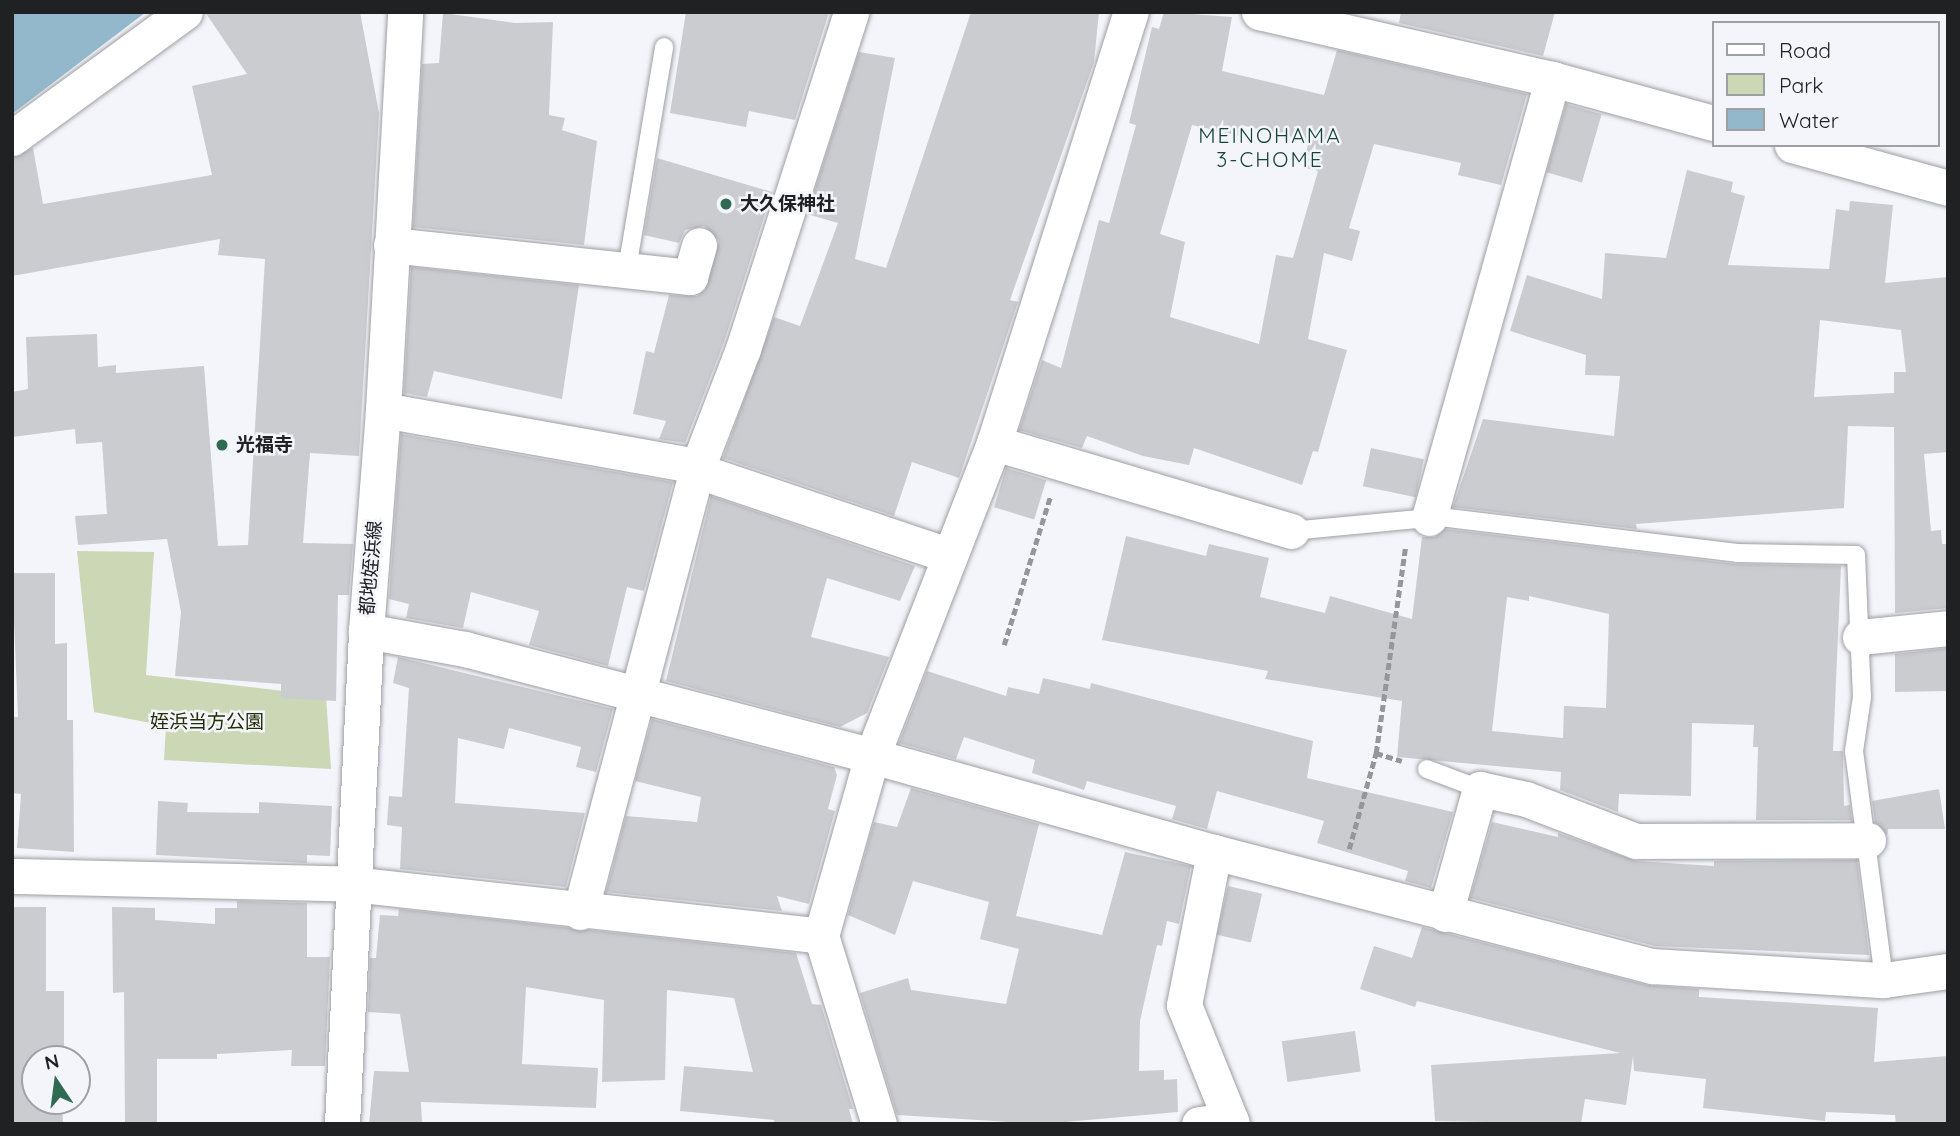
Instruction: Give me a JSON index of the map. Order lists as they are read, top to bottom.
{
  "streets": {
    "street": ["都地姪浜線"]
  },
  "districts": ["MEINOHAMA 3-CHOME"],
  "parks": ["姪浜当方公園"],
  "places": ["大久保神社", "光福寺"],
  "legend": ["Road", "Park", "Water"],
  "north": "top"
}
